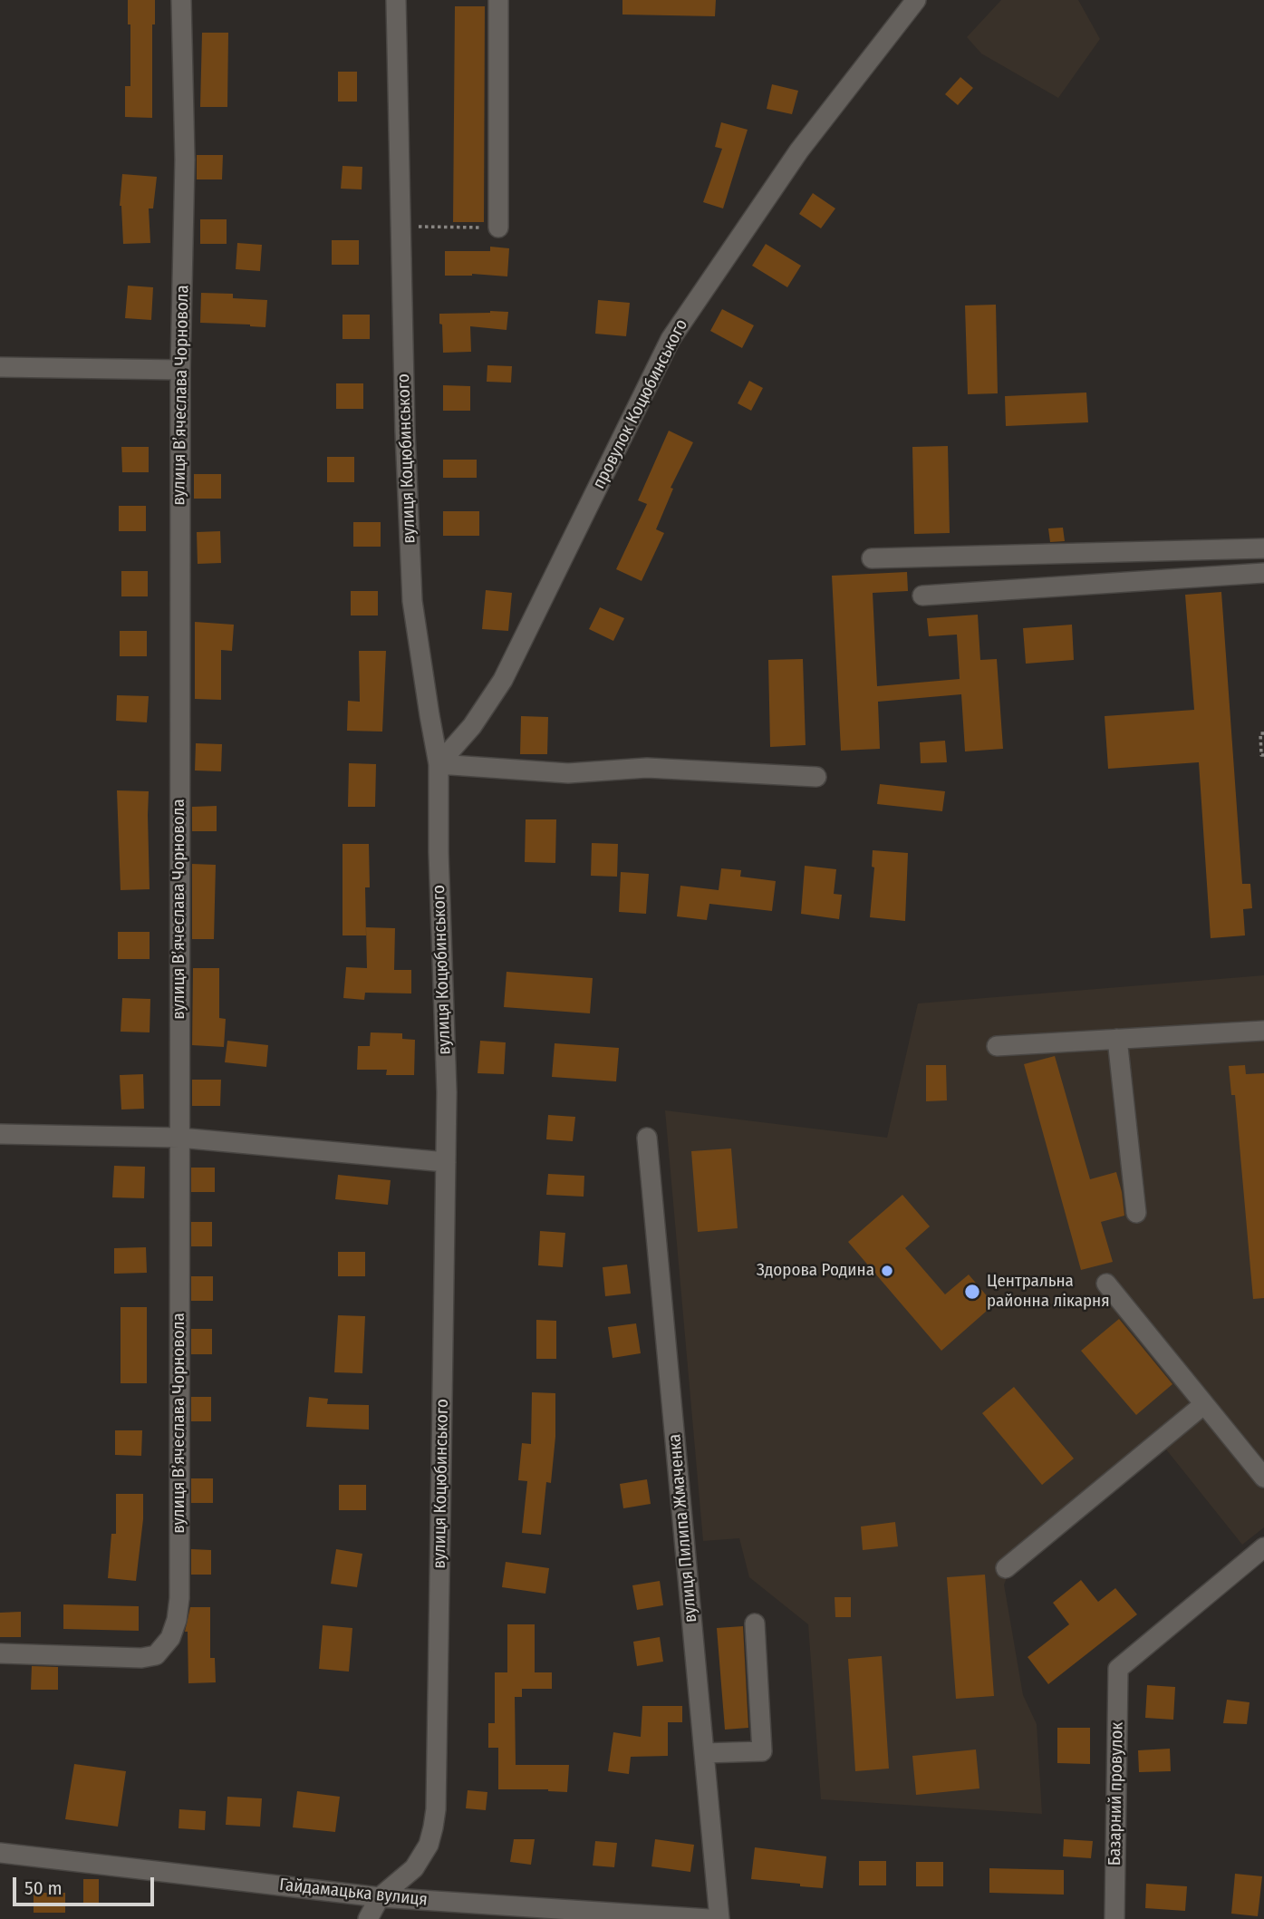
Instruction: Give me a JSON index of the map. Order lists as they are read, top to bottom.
{
  "streets": {
    "street": [
      "вулиця Вʼячеслава Чорновола",
      "провулок Коцюбинського",
      "вулиця Коцюбинського",
      "вулиця Пилипа Жмаченка",
      "Базарний провулок",
      "Гайдамацька вулиця"
    ]
  },
  "crossings": [
    ["провулок Коцюбинського", "вулиця Коцюбинського"],
    ["вулиця Коцюбинського", "Гайдамацька вулиця"]
  ],
  "places": ["Здорова Родина", "Центральна районна лікарня"],
  "scale_bar": "50 m"
}
